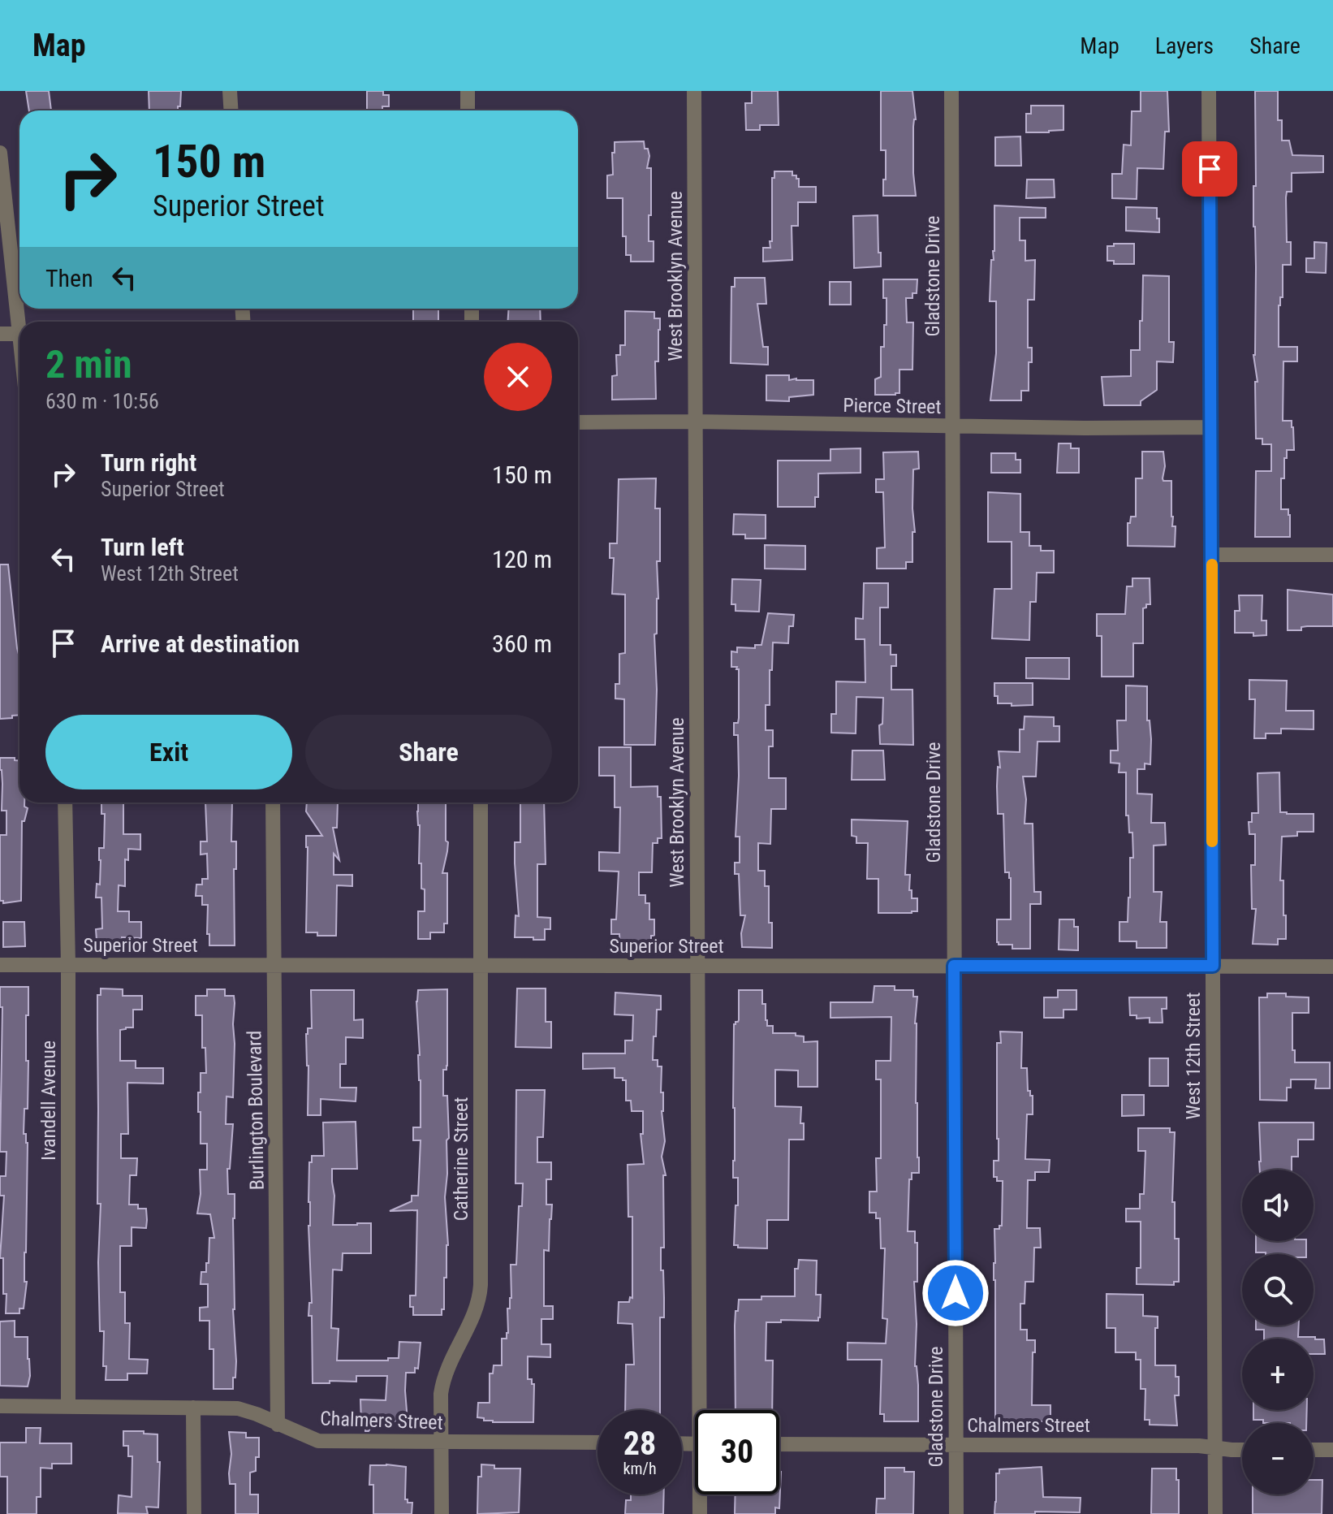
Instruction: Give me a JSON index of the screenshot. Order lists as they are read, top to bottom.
{
  "streets": {
    "street": [
      "West Brooklyn Avenue",
      "Gladstone Drive",
      "Pierce Street",
      "Superior Street",
      "West 12th Street",
      "Ivandell Avenue",
      "Burlington Boulevard",
      "Catherine Street",
      "Chalmers Street"
    ]
  },
  "crossings": [
    ["West Brooklyn Avenue", "Pierce Street"],
    ["West Brooklyn Avenue", "Superior Street"],
    ["Gladstone Drive", "Pierce Street"],
    ["Gladstone Drive", "Superior Street"],
    ["Gladstone Drive", "Chalmers Street"],
    ["Pierce Street", "West 12th Street"],
    ["Superior Street", "West 12th Street"],
    ["Superior Street", "Ivandell Avenue"],
    ["Superior Street", "Burlington Boulevard"],
    ["Superior Street", "Catherine Street"],
    ["West 12th Street", "Chalmers Street"],
    ["Ivandell Avenue", "Chalmers Street"],
    ["Burlington Boulevard", "Chalmers Street"],
    ["Catherine Street", "Chalmers Street"]
  ],
  "page": {
    "header": "Map",
    "nav": ["Map", "Layers", "Share"],
    "turn": ["150 m", "Superior Street"],
    "then": "Then",
    "heading": ["2 min", "630 m · 10:56"],
    "list": [
      {
        "name": "Turn right",
        "note": "Superior Street",
        "value": "150 m"
      },
      {
        "name": "Turn left",
        "note": "West 12th Street",
        "value": "120 m"
      },
      {
        "name": "Arrive at destination",
        "value": "360 m"
      }
    ],
    "buttons": ["Exit", "Share"],
    "map_buttons": ["+", "−"],
    "speed": "28 km/h",
    "limit": "30"
  }
}
